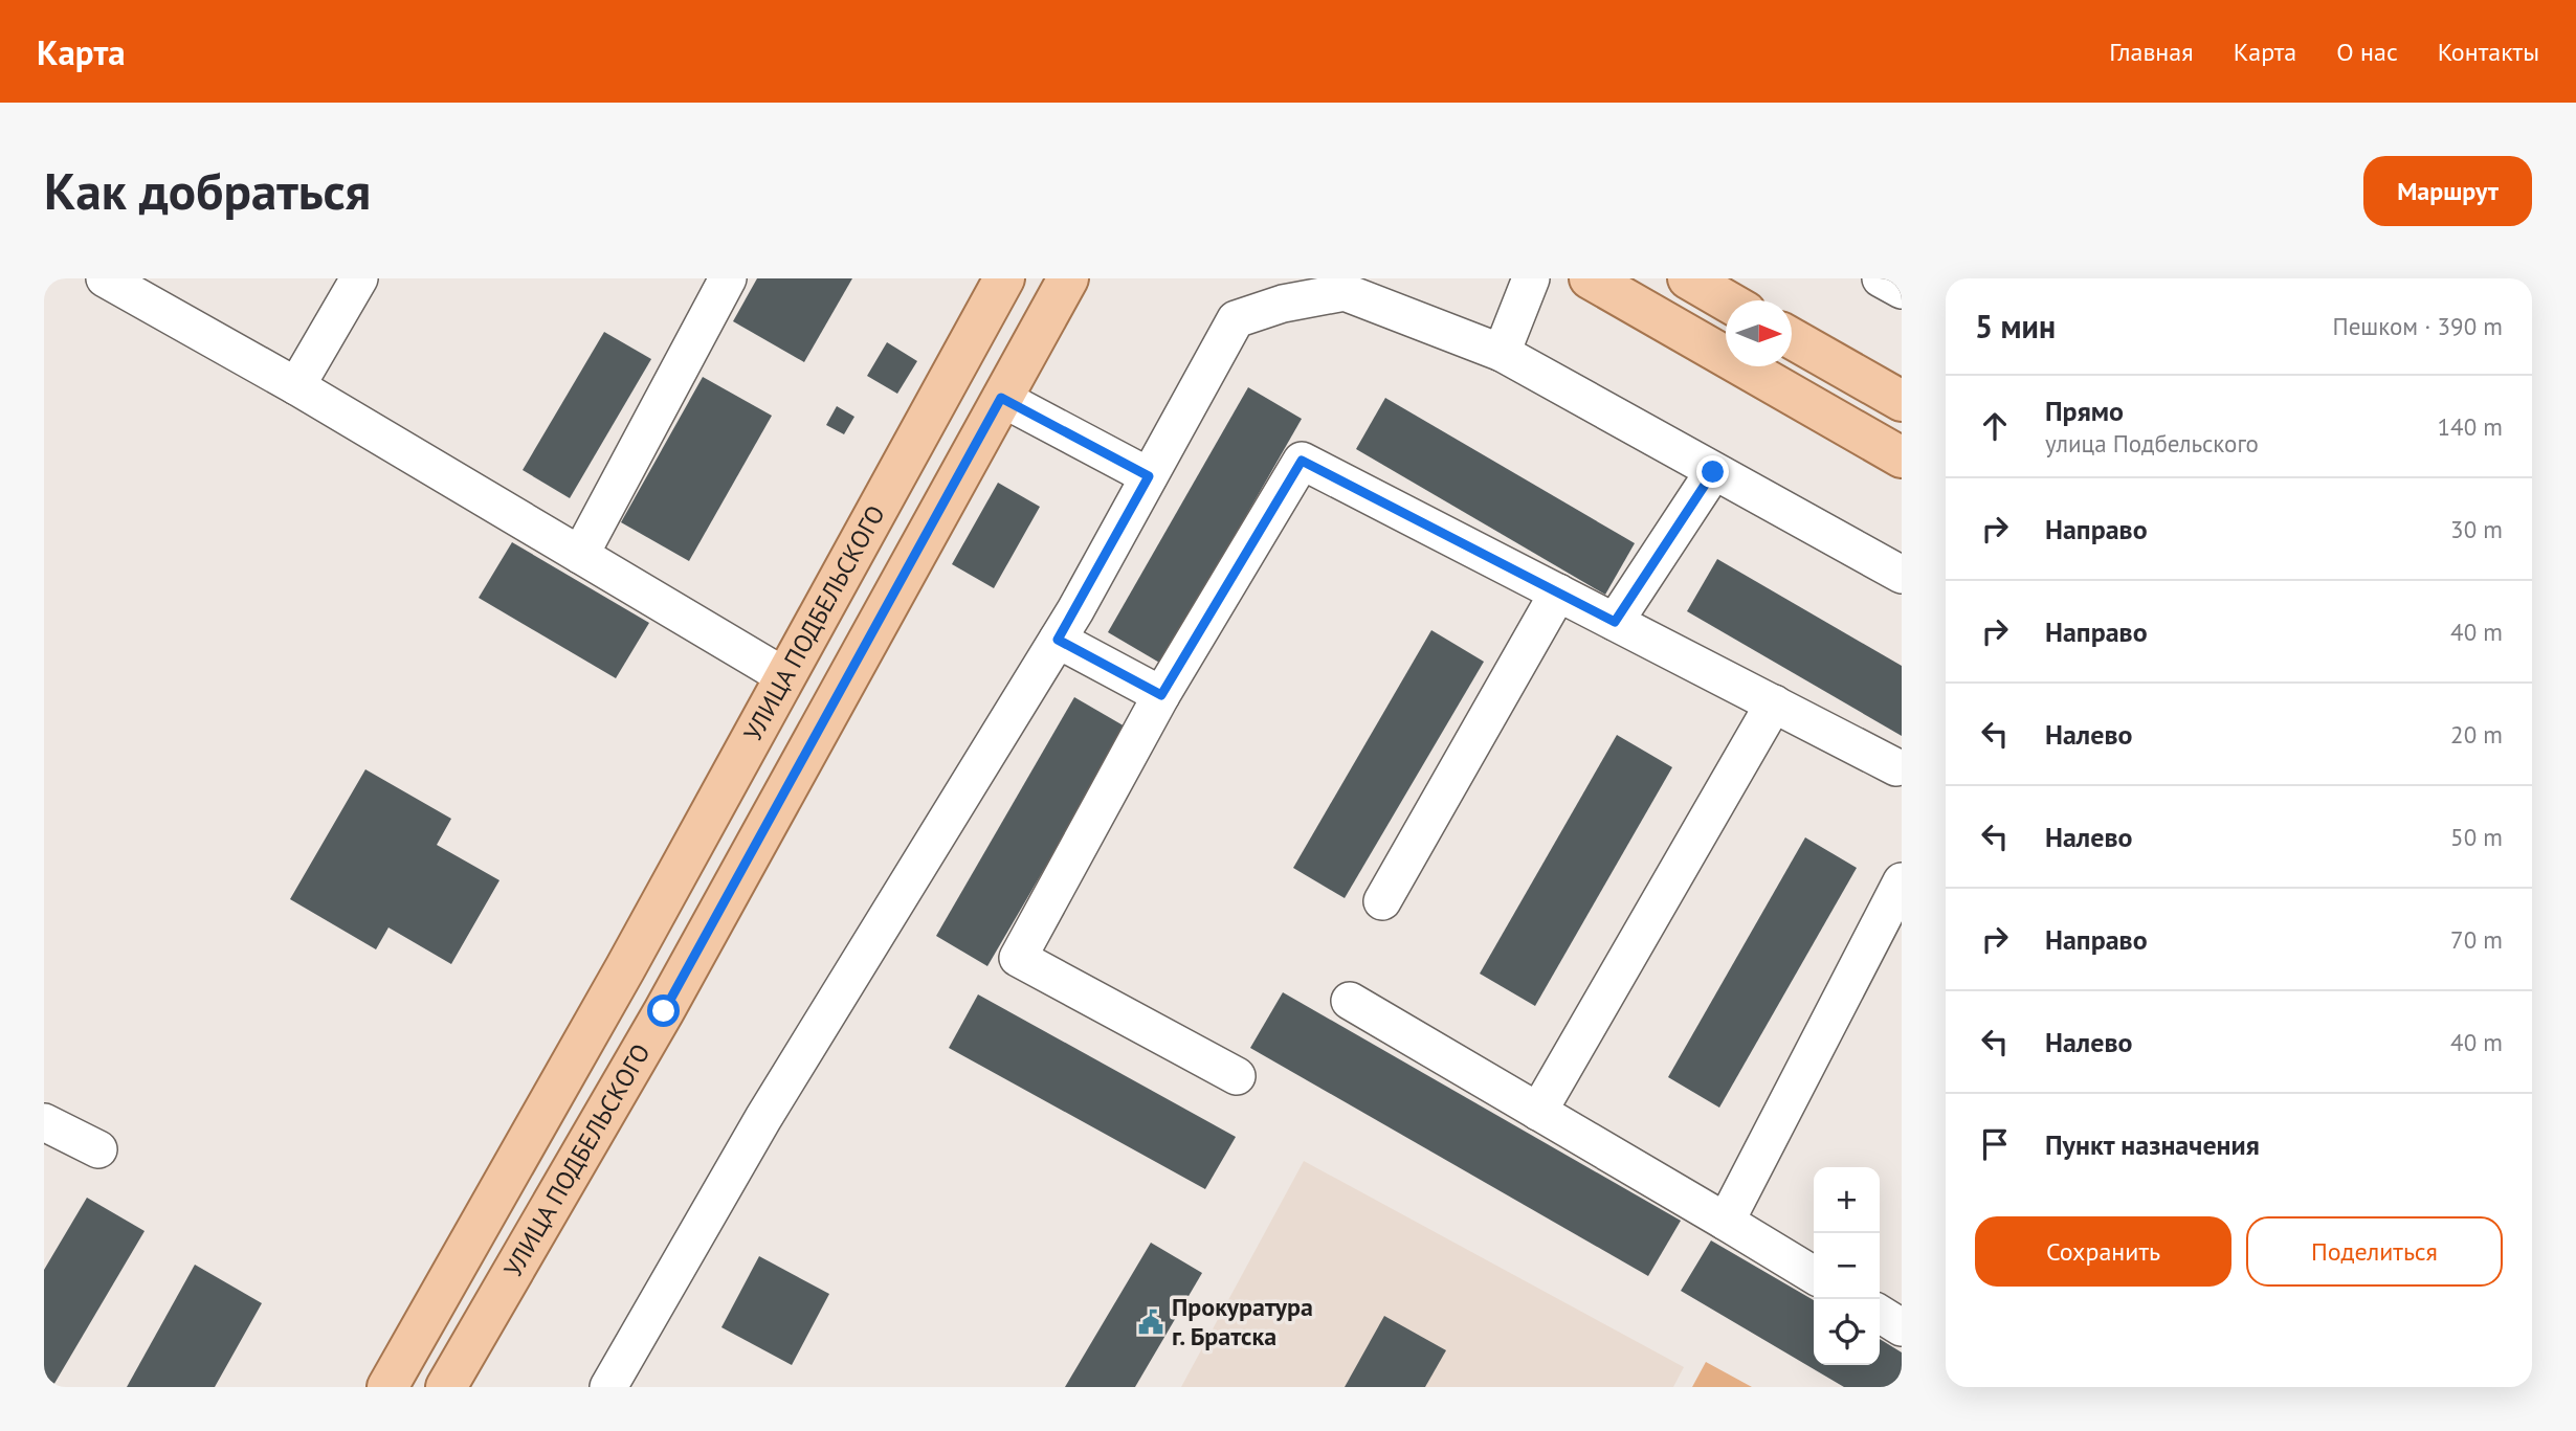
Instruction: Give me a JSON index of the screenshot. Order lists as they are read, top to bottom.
{
  "streets": {
    "main road": ["УЛИЦА ПОДБЕЛЬСКОГО"]
  },
  "places": {
    "public building": ["Прокуратура г. Братска"]
  },
  "north": "right",
  "page": {
    "header": "Карта",
    "nav": [
      "Главная",
      "Карта",
      "О нас",
      "Контакты"
    ],
    "buttons": [
      "Маршрут",
      ["Сохранить", "Поделиться"]
    ],
    "title": "Как добраться",
    "heading": ["5 мин", "Пешком · 390 m"],
    "list": [
      ["Прямо", "улица Подбельского", "140 m"],
      ["Направо", "30 m"],
      ["Направо", "40 m"],
      ["Налево", "20 m"],
      ["Налево", "50 m"],
      ["Направо", "70 m"],
      ["Налево", "40 m"],
      "Пункт назначения"
    ],
    "map_buttons": ["+", "−"]
  }
}
